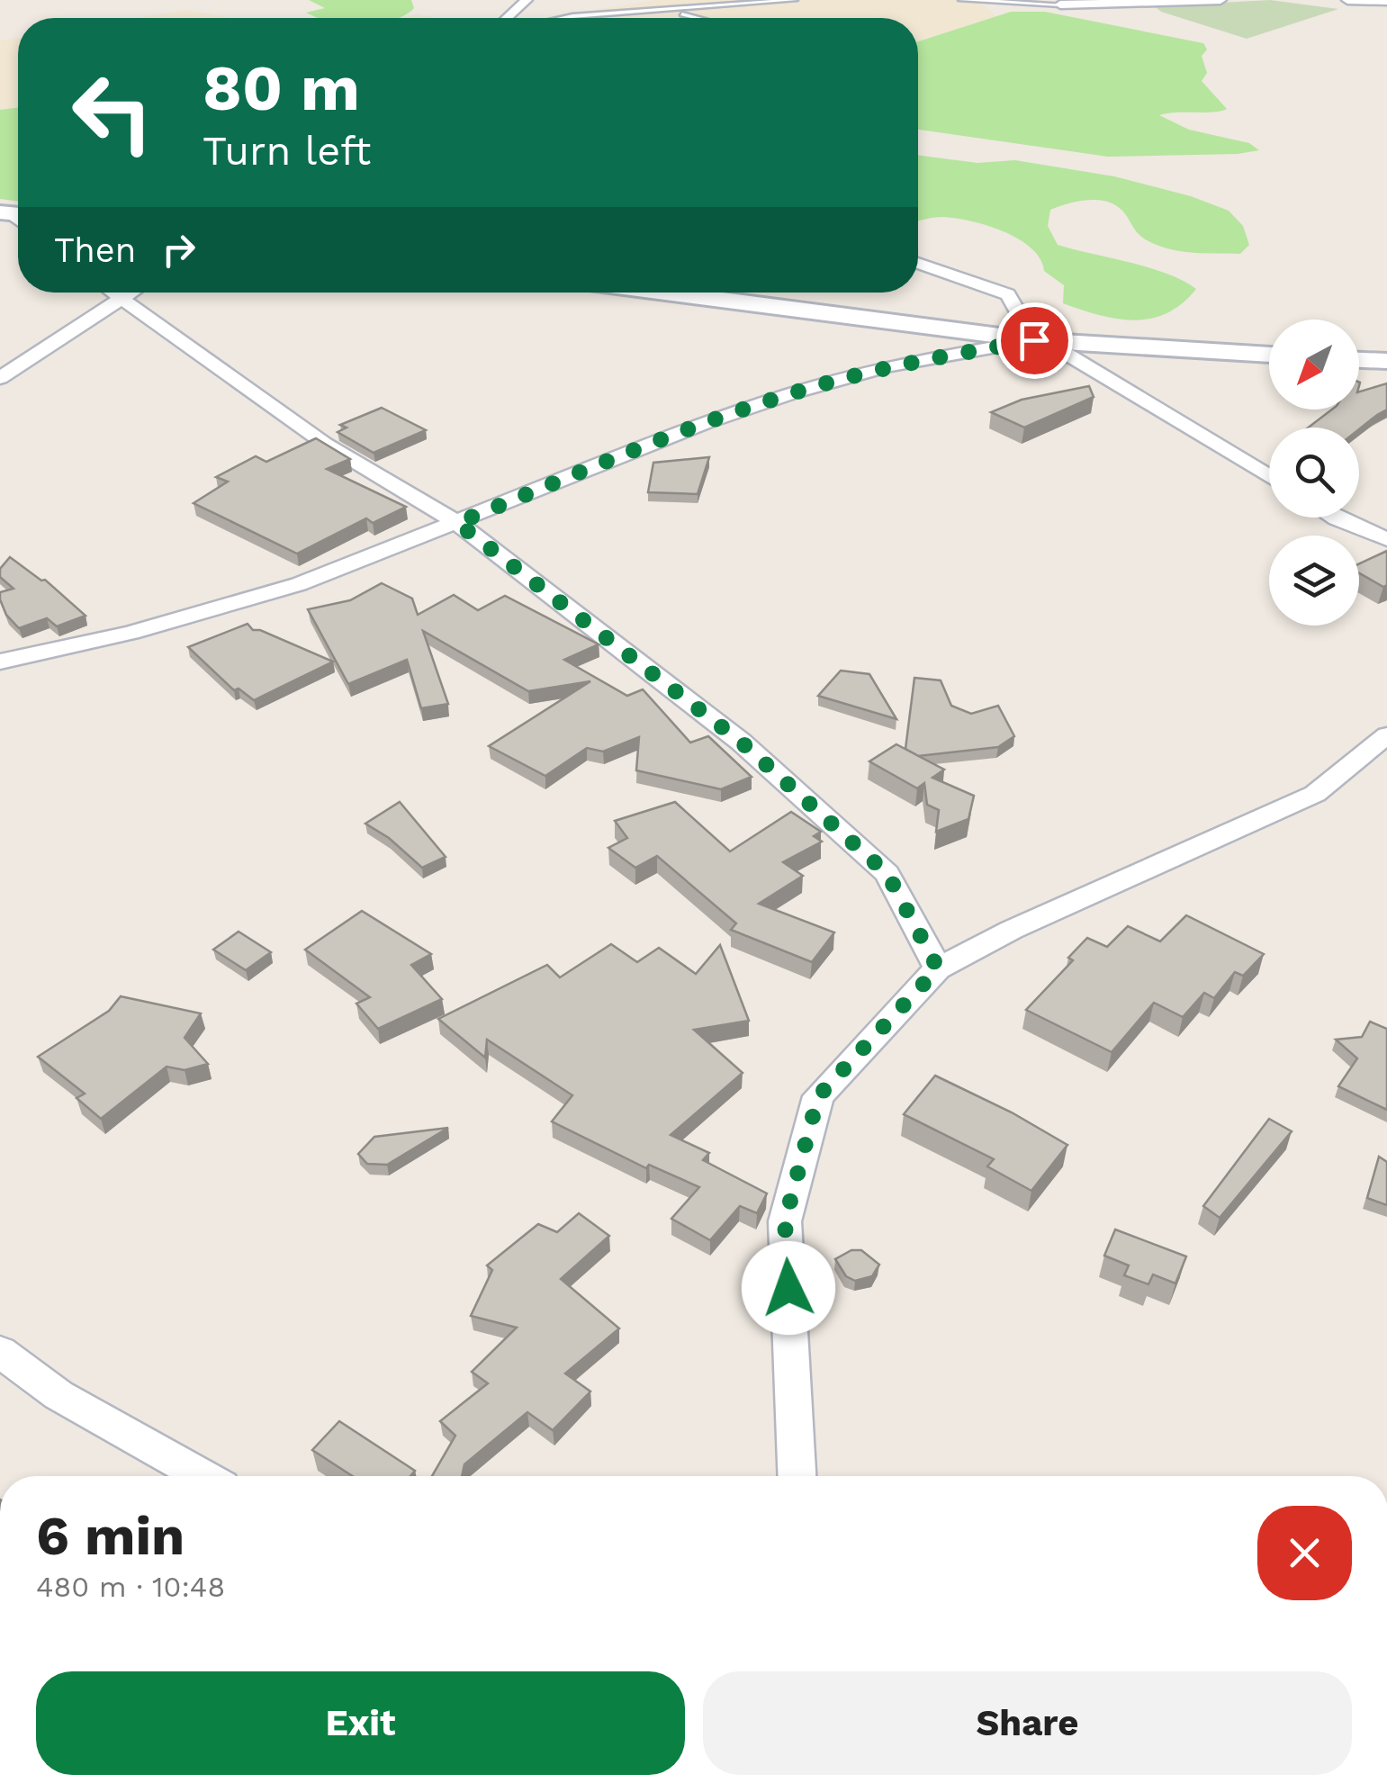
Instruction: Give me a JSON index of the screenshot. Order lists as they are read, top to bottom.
{
  "north": "bottom left",
  "page": {
    "turn": ["80 m", "Turn left"],
    "then": "Then",
    "heading": ["6 min", "480 m · 10:48"],
    "buttons": ["Exit", "Share"]
  }
}
